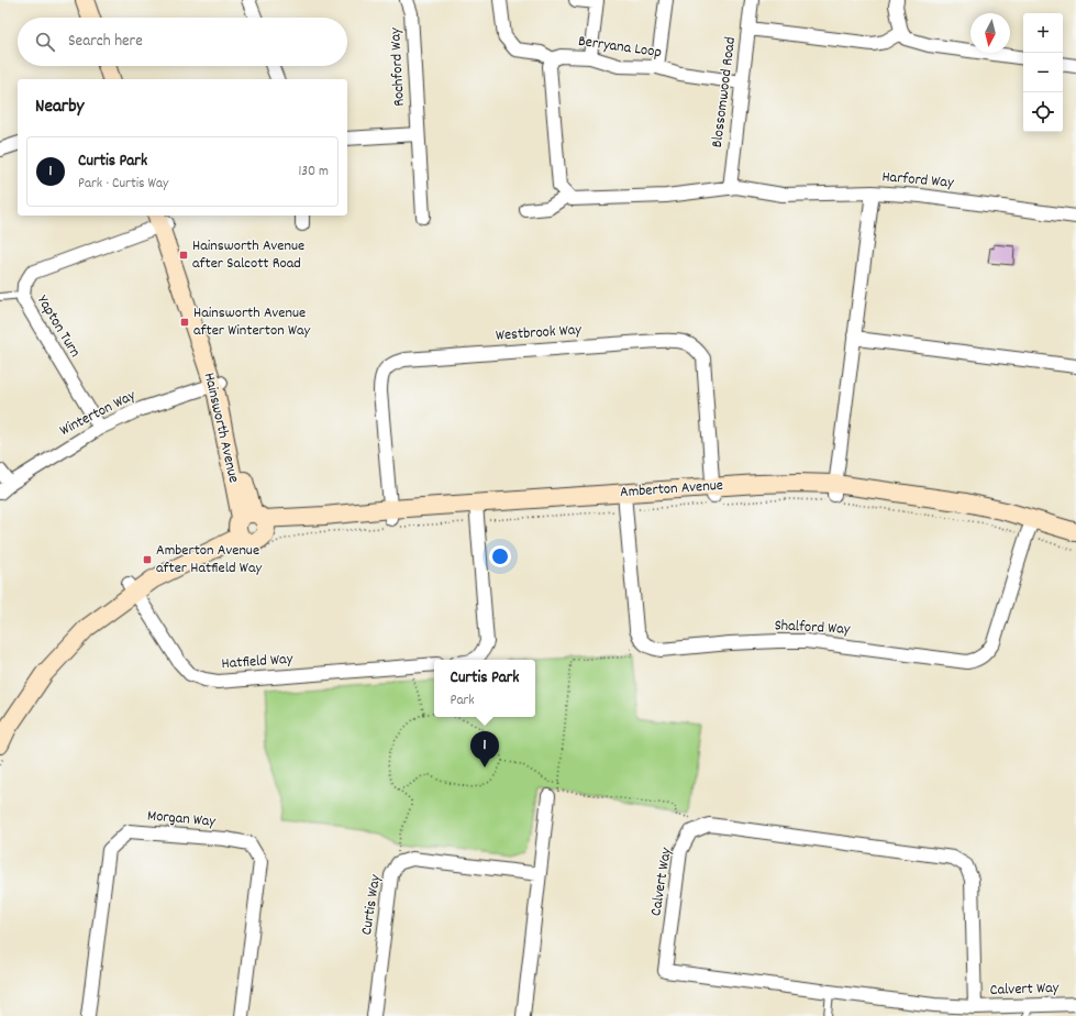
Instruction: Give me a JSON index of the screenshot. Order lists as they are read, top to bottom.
{
  "streets": {
    "street": [
      "Berryana Loop",
      "Rochford Way",
      "Blossomwood Road",
      "Harford Way",
      "Yapton Turn",
      "Westbrook Way",
      "Winterton Way",
      "Hainsworth Avenue",
      "Amberton Avenue",
      "Shalford Way",
      "Hatfield Way",
      "Morgan Way",
      "Calvert Way",
      "Curtis Way"
    ]
  },
  "crossings": [
    ["Berryana Loop", "Blossomwood Road"],
    ["Harford Way", "Amberton Avenue"],
    ["Yapton Turn", "Winterton Way"],
    ["Yapton Turn", "Hainsworth Avenue"],
    ["Westbrook Way", "Amberton Avenue"],
    ["Winterton Way", "Hainsworth Avenue"],
    ["Hainsworth Avenue", "Amberton Avenue"],
    ["Amberton Avenue", "Shalford Way"],
    ["Amberton Avenue", "Hatfield Way"]
  ],
  "places": {
    "transit": ["Hainsworth Avenue after Salcott Road", "Hainsworth Avenue after Winterton Way", "Amberton Avenue after Hatfield Way"]
  },
  "north": "bottom",
  "page": {
    "map_buttons": ["+", "−"],
    "search": "Search here",
    "heading": "Nearby",
    "list": [
      {
        "mark": "1",
        "name": "Curtis Park",
        "note": "Park · Curtis Way",
        "value": "130 m"
      }
    ],
    "popup": ["Curtis Park", "Park"],
    "pins": "1"
  }
}
